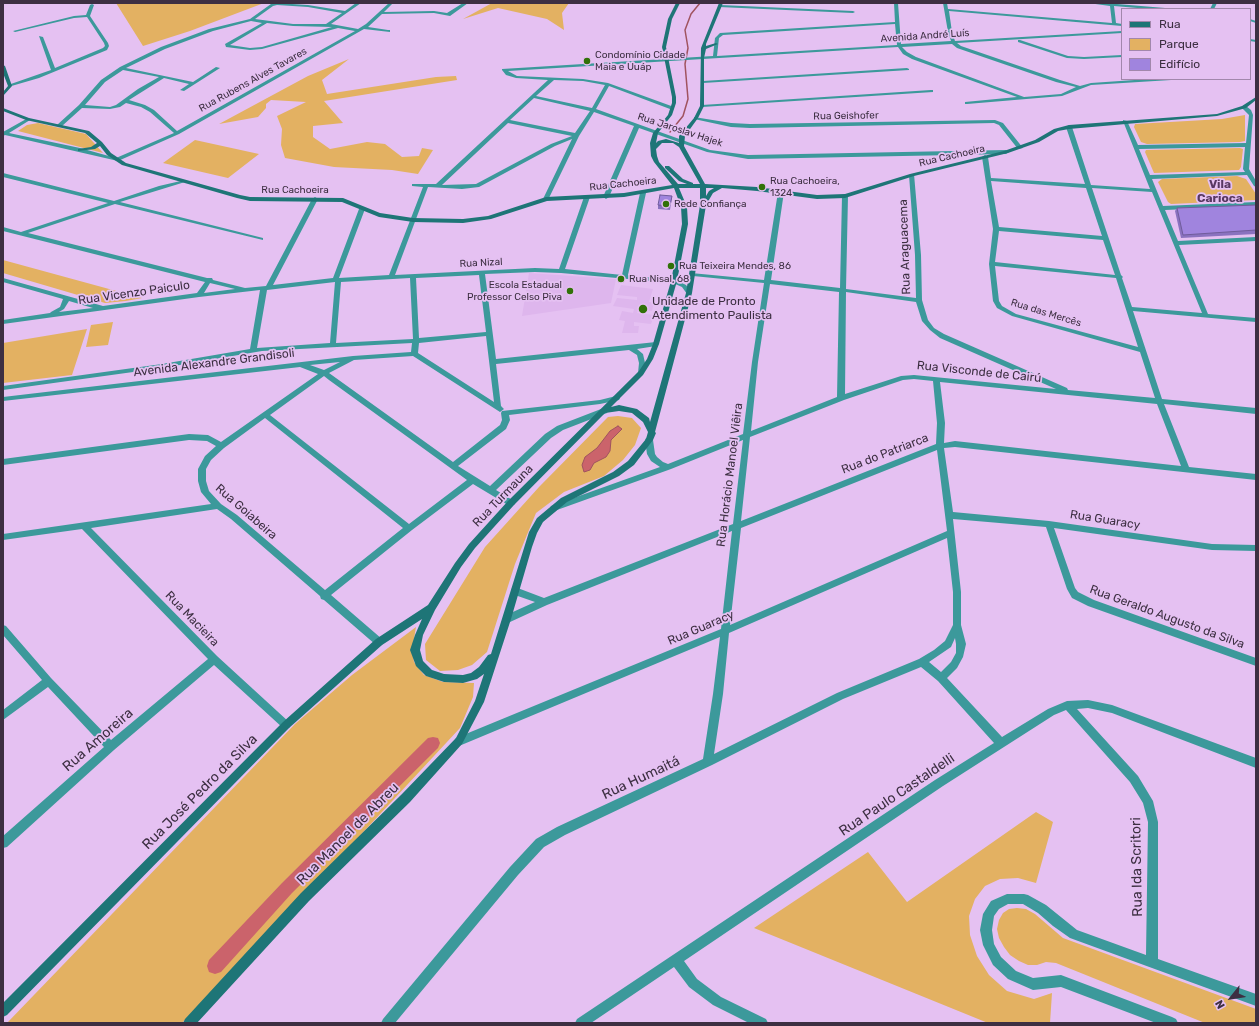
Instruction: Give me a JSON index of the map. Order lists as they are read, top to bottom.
{
  "streets": {
    "main road": [
      "Rua Cachoeira",
      "Rua Visconde de Cairú",
      "Rua Turmauna",
      "Rua José Pedro da Silva",
      "Rua Manoel de Abreu"
    ],
    "street": [
      "Avenida André Luís",
      "Rua Rubens Alves Tavares",
      "Rua Geishofer",
      "Rua Jaroslav Hajek",
      "Rua Araguacema",
      "Rua Nizal",
      "Rua Vicenzo Paiculo",
      "Rua das Mercês",
      "Avenida Alexandre Grandisoli",
      "Rua do Patriarca",
      "Rua Horácio Manoel Viêira",
      "Rua Goiabeira",
      "Rua Guaracy",
      "Rua Geraldo Augusto da Silva",
      "Rua Macieira",
      "Rua Amoreira",
      "Rua Humaitá",
      "Rua Paulo Castaldelli",
      "Rua Ida Scritori"
    ]
  },
  "crossings": [
    ["Rua Rubens Alves Tavares", "Rua Cachoeira"],
    ["Rua Geishofer", "Rua Cachoeira"],
    ["Rua Jaroslav Hajek", "Rua Cachoeira"],
    ["Rua Cachoeira", "Rua Araguacema"],
    ["Rua Cachoeira", "Rua das Mercês"],
    ["Rua Cachoeira", "Rua Horácio Manoel Viêira"],
    ["Rua Cachoeira", "Rua Turmauna"],
    ["Rua Araguacema", "Rua Visconde de Cairú"],
    ["Rua Nizal", "Rua Vicenzo Paiculo"],
    ["Rua Nizal", "Rua Turmauna"],
    ["Avenida Alexandre Grandisoli", "Rua Goiabeira"],
    ["Rua Visconde de Cairú", "Rua do Patriarca"],
    ["Rua Visconde de Cairú", "Rua Horácio Manoel Viêira"],
    ["Rua Visconde de Cairú", "Rua Turmauna"],
    ["Rua Visconde de Cairú", "Rua Humaitá"],
    ["Rua Visconde de Cairú", "Rua Manoel de Abreu"],
    ["Rua do Patriarca", "Rua Horácio Manoel Viêira"],
    ["Rua do Patriarca", "Rua Humaitá"],
    ["Rua Horácio Manoel Viêira", "Rua Guaracy"],
    ["Rua Horácio Manoel Viêira", "Rua Humaitá"],
    ["Rua Turmauna", "Rua José Pedro da Silva"],
    ["Rua Turmauna", "Rua Manoel de Abreu"],
    ["Rua Goiabeira", "Rua José Pedro da Silva"],
    ["Rua Guaracy", "Rua Geraldo Augusto da Silva"],
    ["Rua Guaracy", "Rua Humaitá"],
    ["Rua Guaracy", "Rua Manoel de Abreu"],
    ["Rua Macieira", "Rua Amoreira"],
    ["Rua Macieira", "Rua José Pedro da Silva"],
    ["Rua Paulo Castaldelli", "Rua Ida Scritori"]
  ],
  "districts": ["Vila Carioca"],
  "places": [
    "Condomínio Cidade Maia e Uuáp",
    "Rua Cachoeira, 1324",
    "Rede Confiança",
    "Rua Teixeira Mendes, 86",
    "Rua Nisal, 68",
    "Escola Estadual Professor Celso Piva",
    "Unidade de Pronto Atendimento Paulista"
  ],
  "legend": ["Rua", "Parque", "Edifício"],
  "north": "bottom left"
}
